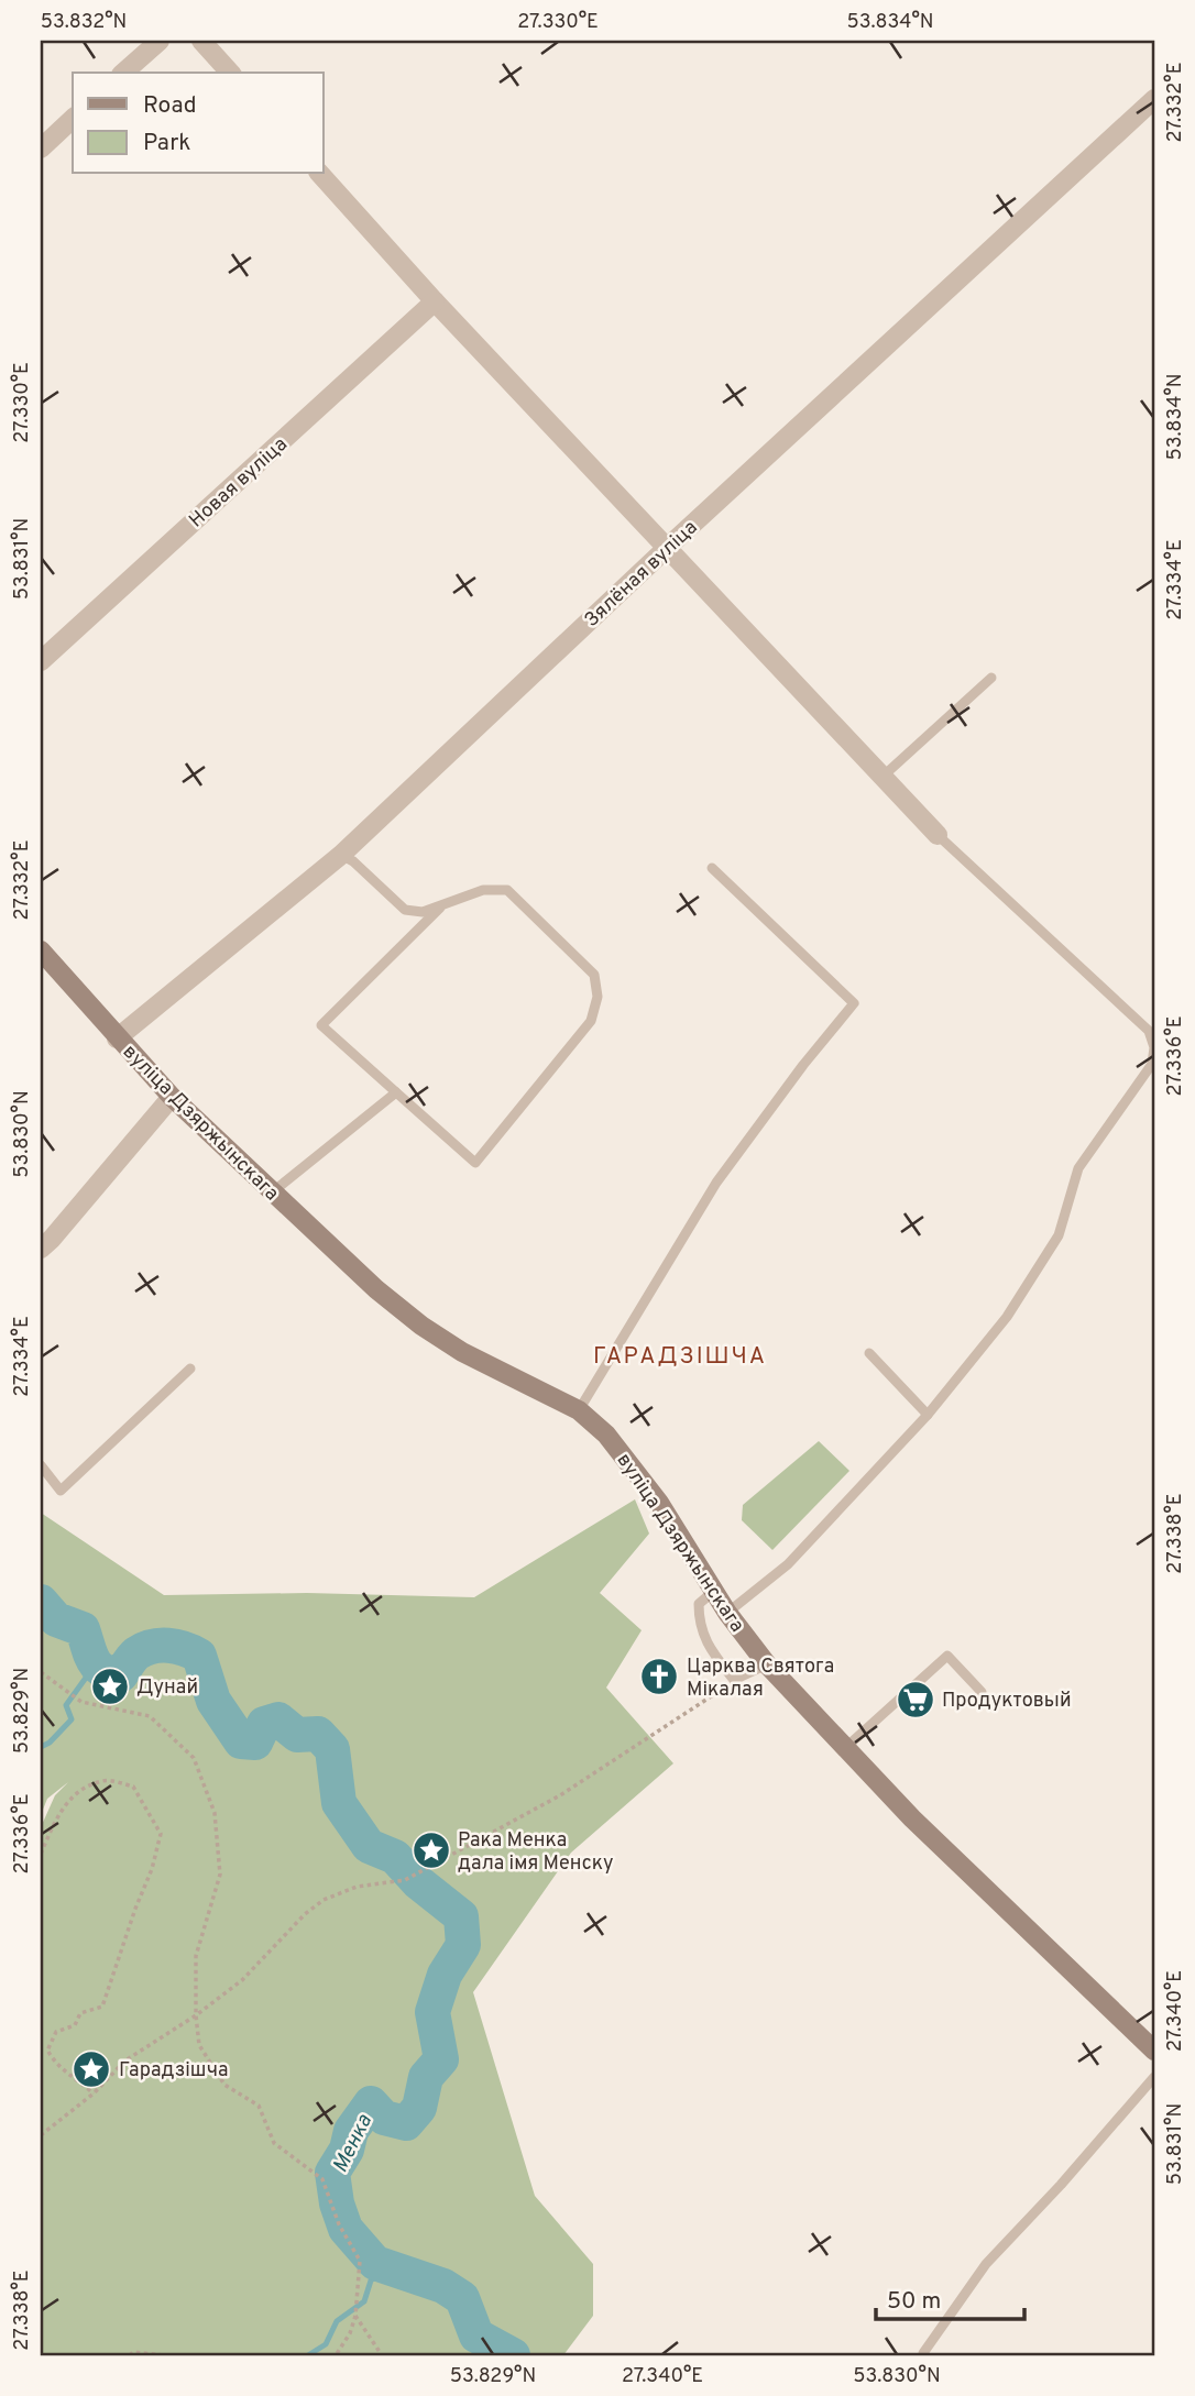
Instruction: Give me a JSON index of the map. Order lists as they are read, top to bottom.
{
  "streets": {
    "street": ["Новая вуліца", "Зялёная вуліца", "вуліца Дзяржынскага"]
  },
  "crossings": [
    ["Зялёная вуліца", "вуліца Дзяржынскага"]
  ],
  "districts": ["ГАРАДЗІШЧА"],
  "water": ["Менка"],
  "places": {
    "church": ["Царква Святога Мікалая"],
    "place": ["Дунай", "Рака Менка дала імя Менску", "Гарадзішча"],
    "supermarket": ["Продуктовый"]
  },
  "legend": ["Road", "Park"],
  "scale_bar": "50 m",
  "coordinates": [
    "53.832°N",
    "27.330°E",
    "53.834°N",
    "27.332°E",
    "53.831°N",
    "27.334°E",
    "27.336°E",
    "53.830°N",
    "27.338°E",
    "53.829°N",
    "27.340°E"
  ]
}
